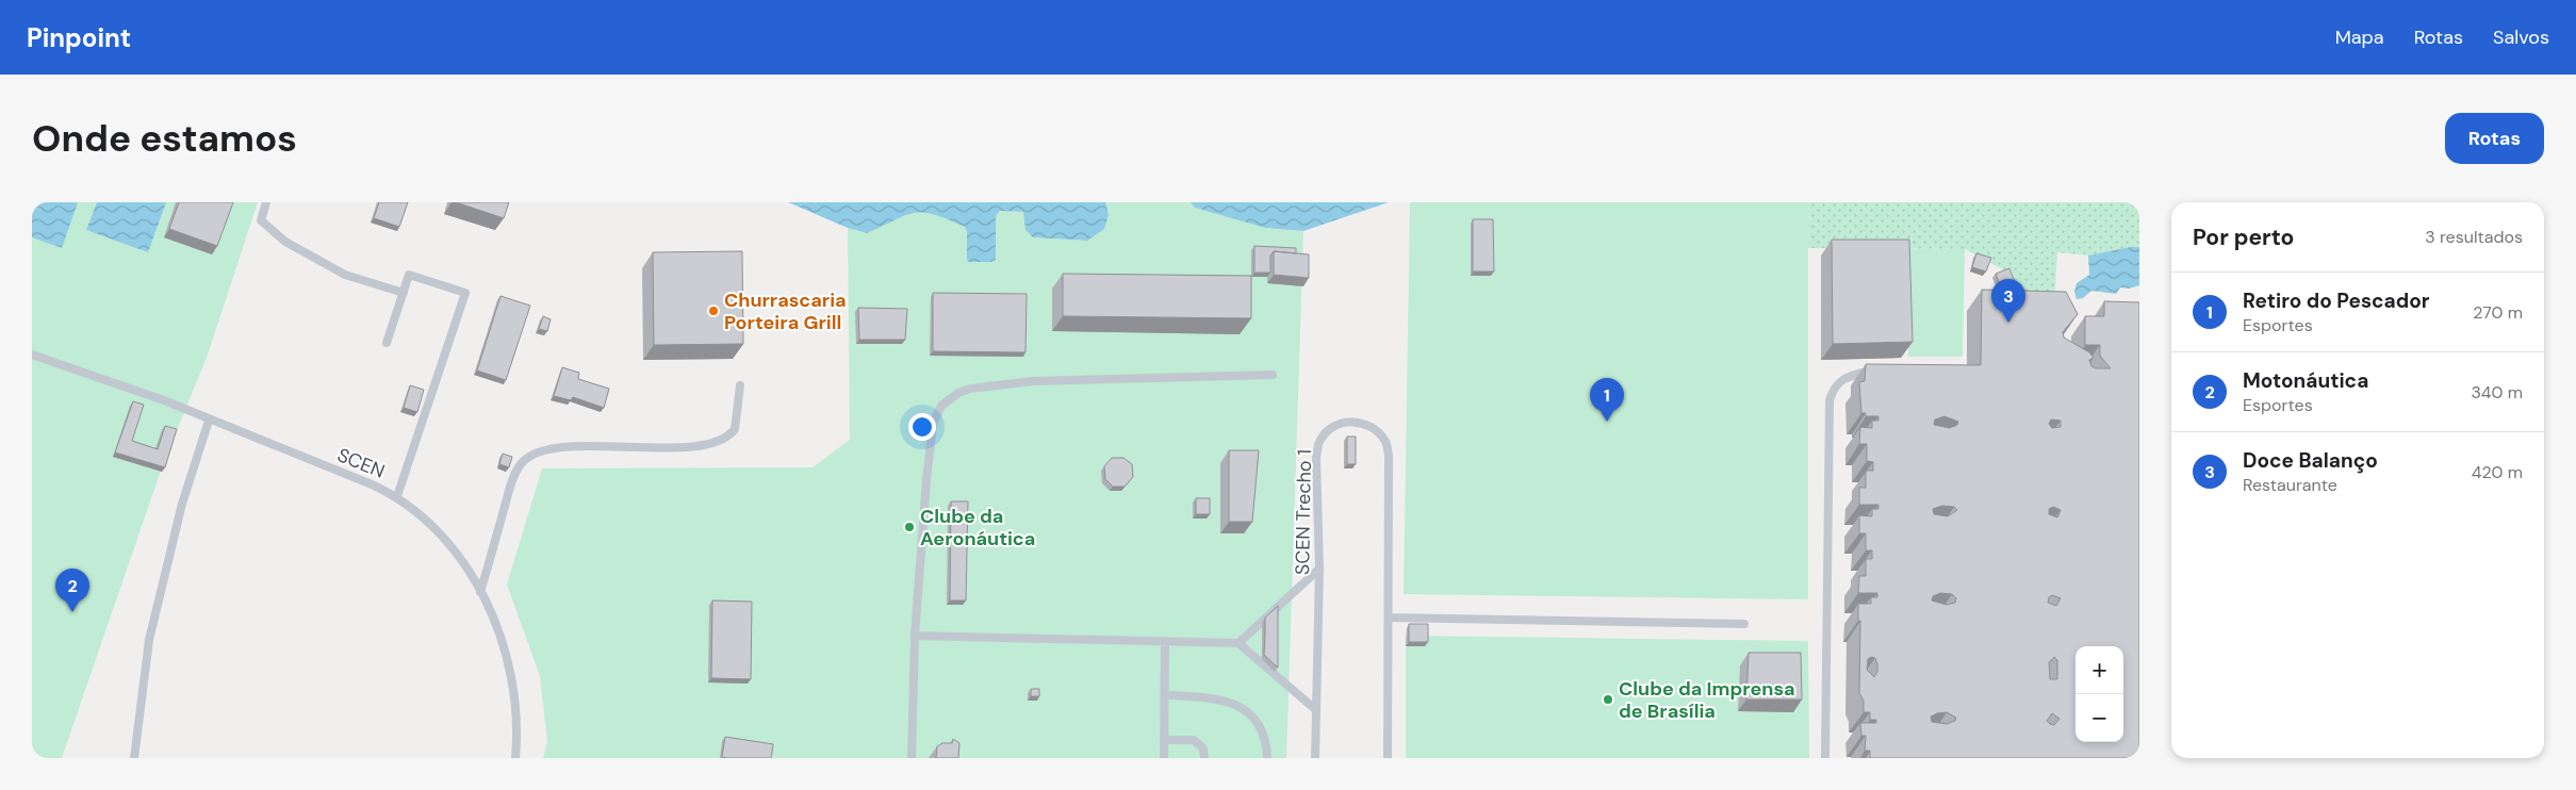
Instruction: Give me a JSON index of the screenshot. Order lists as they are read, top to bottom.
{
  "streets": {
    "lane": ["SCEN", "SCEN Trecho 1"]
  },
  "places": ["Churrascaria Porteira Grill", "Clube da Aeronáutica", "Clube da Imprensa de Brasília"],
  "page": {
    "header": "Pinpoint",
    "nav": ["Mapa", "Rotas", "Salvos"],
    "buttons": "Rotas",
    "title": "Onde estamos",
    "heading": ["Por perto", "3 resultados"],
    "list": [
      {
        "mark": "1",
        "name": "Retiro do Pescador",
        "note": "Esportes",
        "value": "270 m"
      },
      {
        "mark": "2",
        "name": "Motonáutica",
        "note": "Esportes",
        "value": "340 m"
      },
      {
        "mark": "3",
        "name": "Doce Balanço",
        "note": "Restaurante",
        "value": "420 m"
      }
    ],
    "pins": ["3", "1", "2"],
    "map_buttons": ["+", "−"]
  }
}
